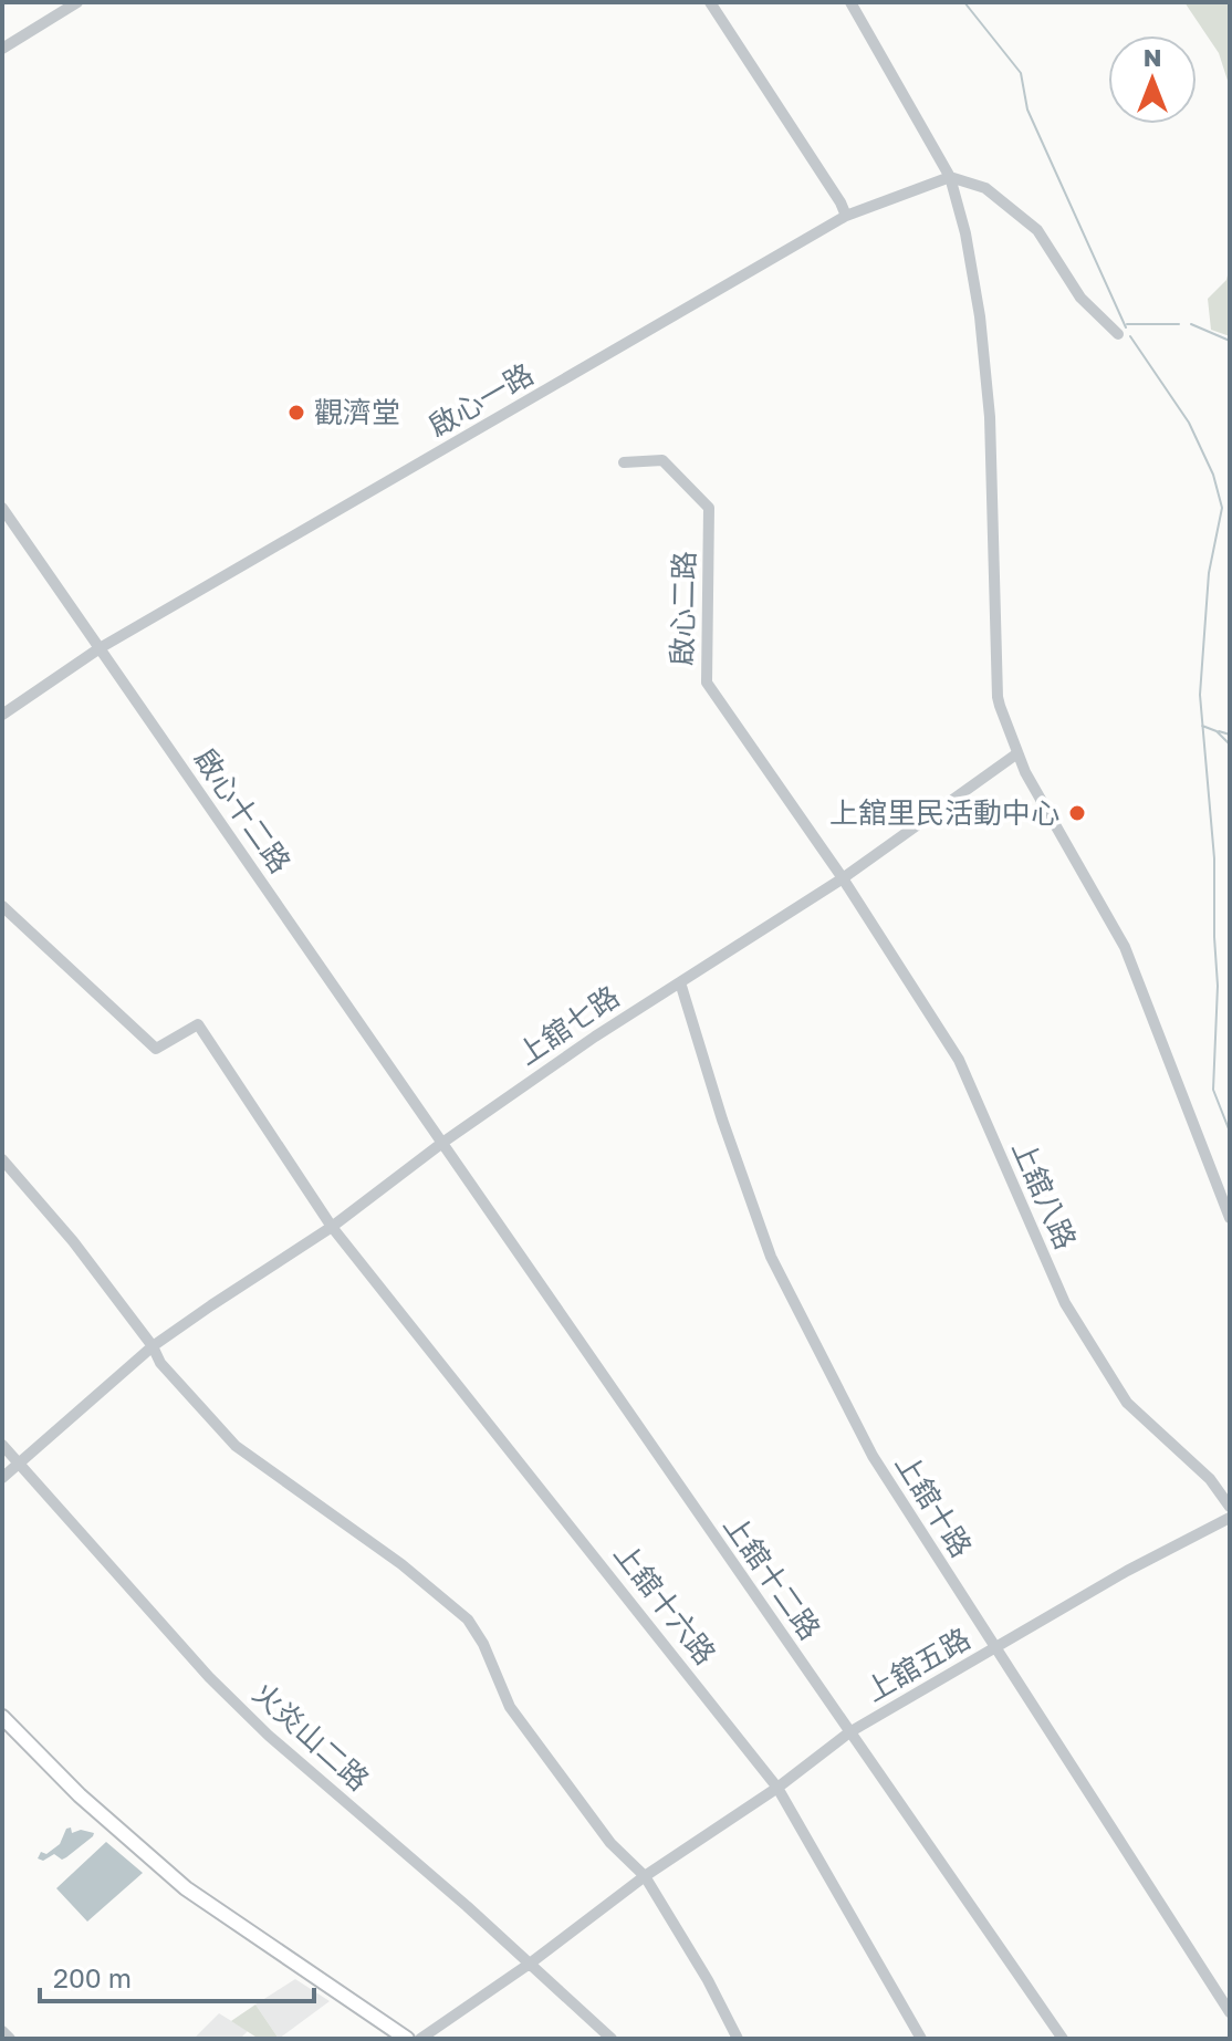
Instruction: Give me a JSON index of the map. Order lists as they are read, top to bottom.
{
  "streets": {
    "street": [
      "啟心一路",
      "啟心二路",
      "啟心十二路",
      "上舘七路",
      "上舘八路",
      "上舘十路",
      "上舘十二路",
      "上舘十六路",
      "上舘五路",
      "火炎山二路"
    ]
  },
  "crossings": [
    ["啟心一路", "啟心十二路"],
    ["啟心二路", "上舘七路"],
    ["啟心二路", "上舘八路"],
    ["啟心十二路", "上舘七路"],
    ["啟心十二路", "上舘十二路"],
    ["上舘七路", "上舘八路"],
    ["上舘七路", "上舘十路"],
    ["上舘七路", "上舘十二路"],
    ["上舘七路", "上舘十六路"],
    ["上舘七路", "火炎山二路"],
    ["上舘十路", "上舘五路"],
    ["上舘十二路", "上舘五路"],
    ["上舘十六路", "上舘五路"],
    ["上舘五路", "火炎山二路"]
  ],
  "places": ["觀濟堂", "上舘里民活動中心"],
  "scale_bar": "200 m",
  "north": "top"
}
